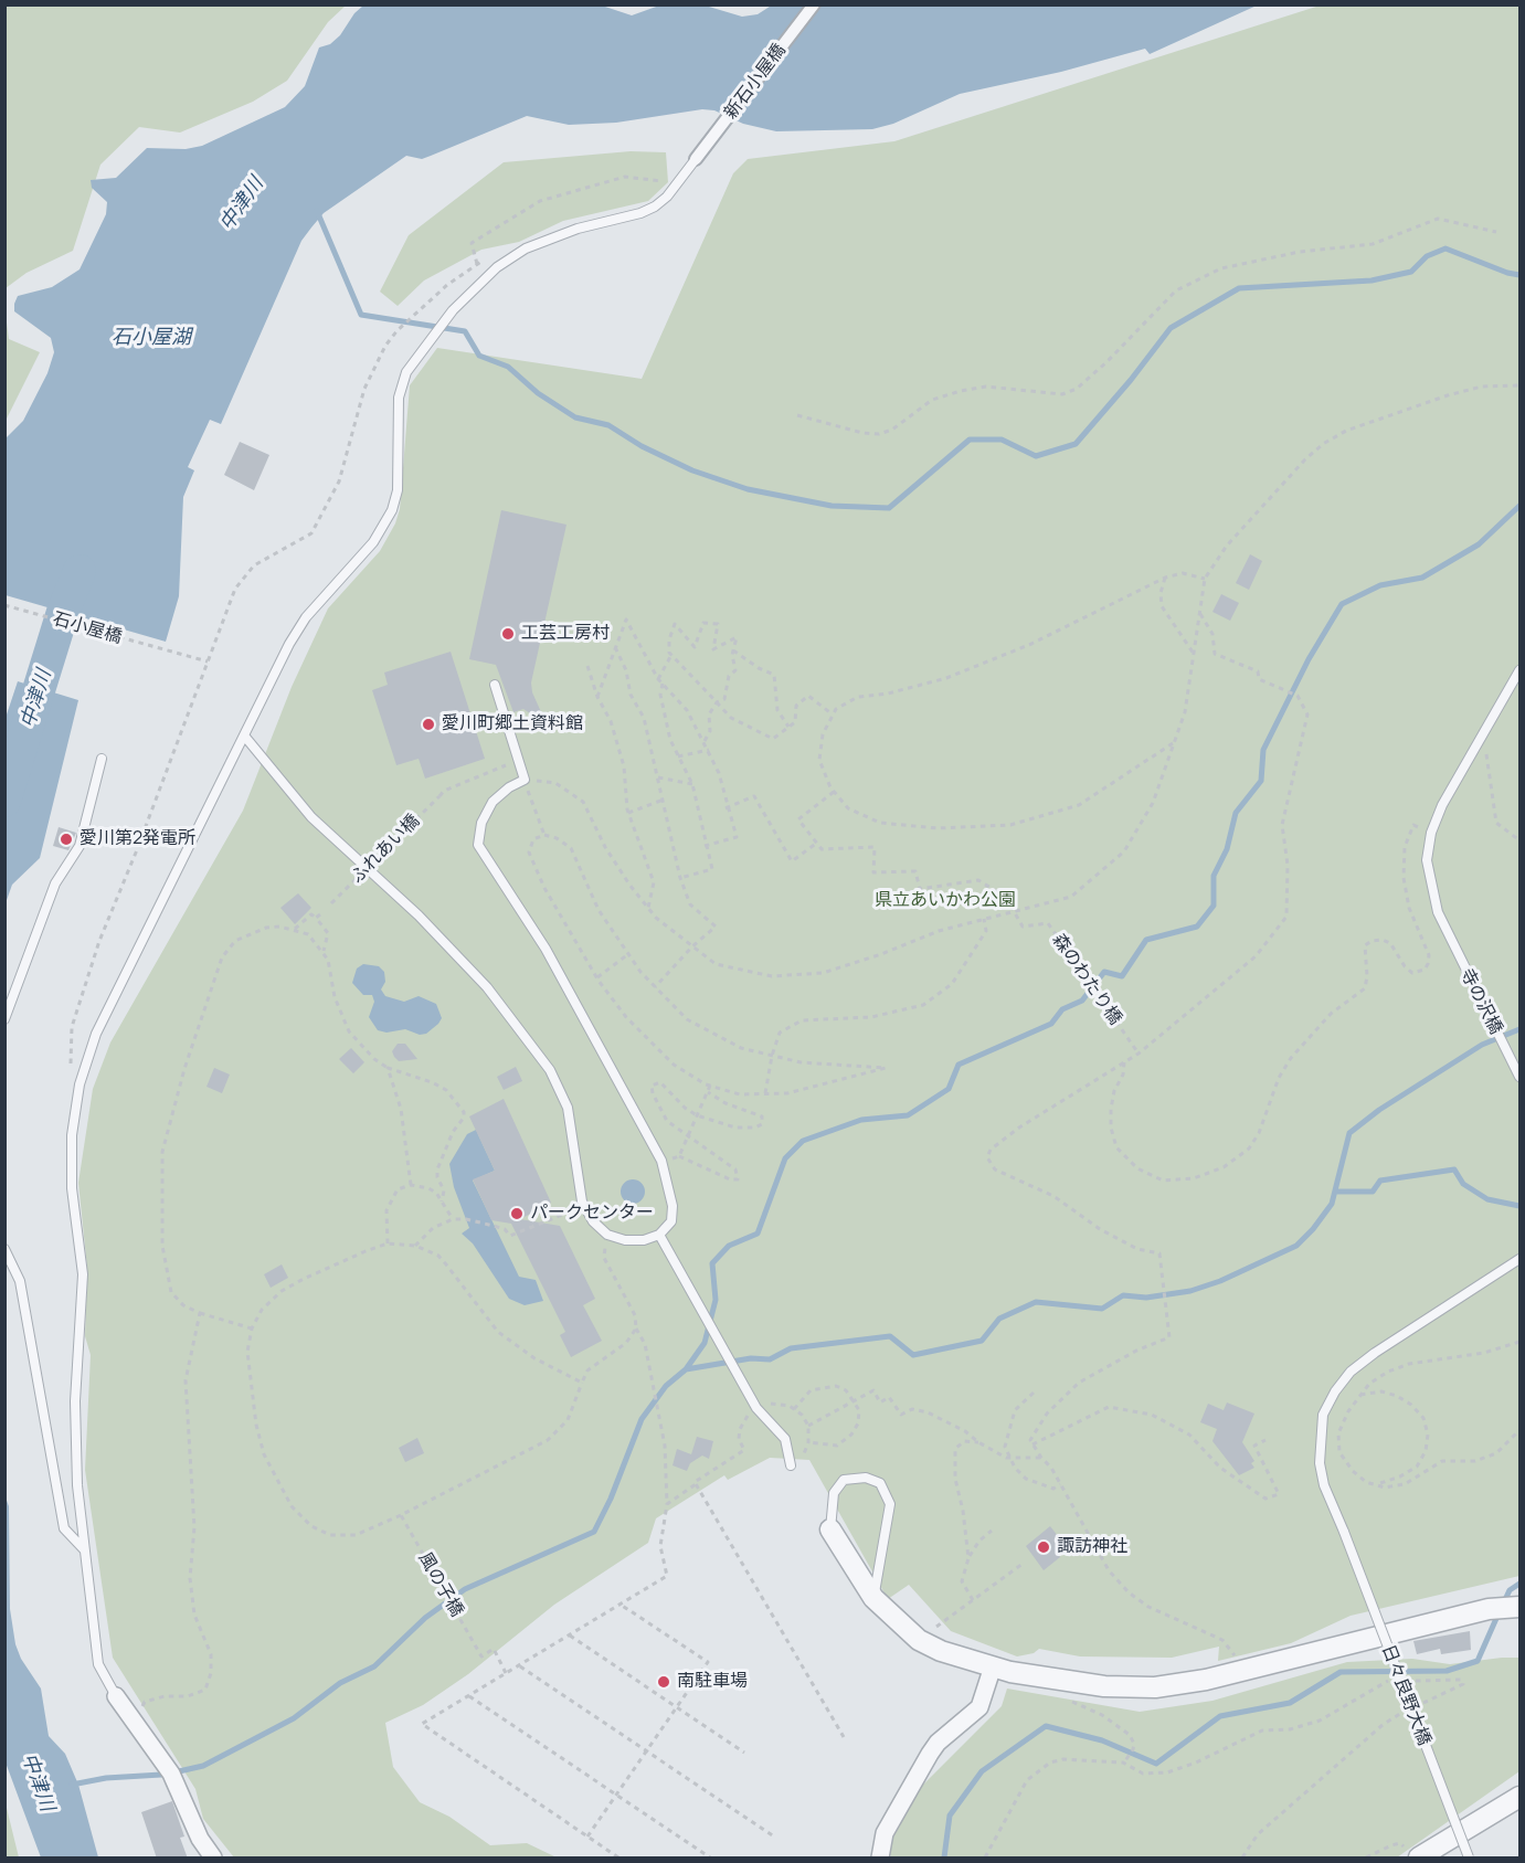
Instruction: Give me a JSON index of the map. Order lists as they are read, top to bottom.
{
  "streets": {
    "street": ["新石小屋橋"],
    "lane": ["寺の沢橋", "日々良野大橋"],
    "path": [
      "石小屋橋",
      "ふれあい橋",
      "森のわたり橋",
      "風の子橋"
    ]
  },
  "water": ["中津川", "石小屋湖"],
  "parks": ["県立あいかわ公園"],
  "places": [
    "工芸工房村",
    "愛川町郷土資料館",
    "愛川第2発電所",
    "パークセンター",
    "諏訪神社",
    "南駐車場"
  ]
}
